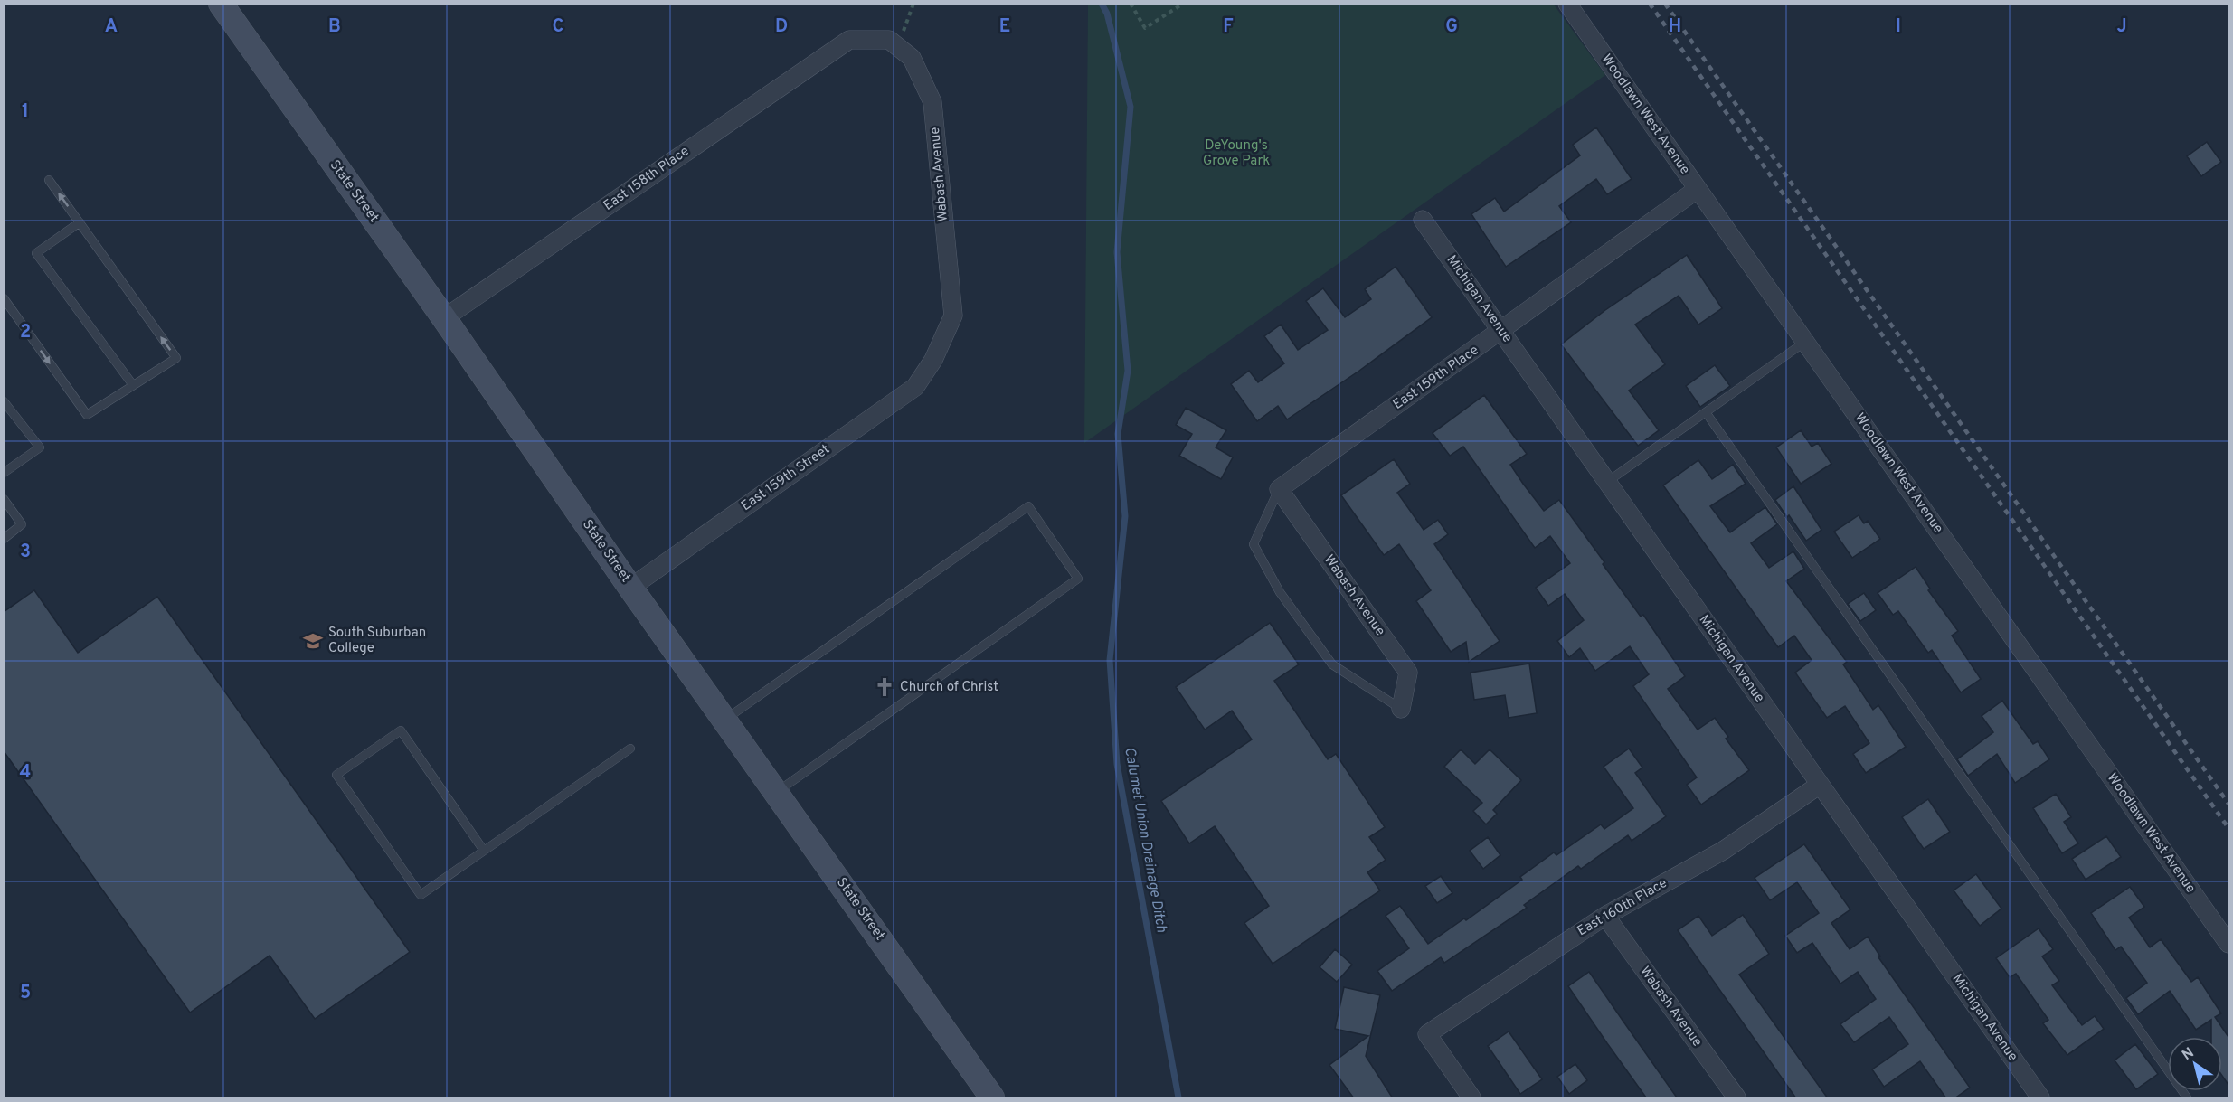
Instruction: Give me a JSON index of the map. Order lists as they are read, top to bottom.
{
  "streets": {
    "main road": ["State Street"],
    "street": [
      "Woodlawn West Avenue",
      "Wabash Avenue",
      "East 158th Place",
      "Michigan Avenue",
      "East 159th Place",
      "East 159th Street",
      "East 160th Place"
    ]
  },
  "crossings": [
    ["Woodlawn West Avenue", "East 159th Place"],
    ["Wabash Avenue", "East 158th Place"],
    ["Wabash Avenue", "East 159th Place"],
    ["Wabash Avenue", "East 159th Street"],
    ["Wabash Avenue", "East 160th Place"],
    ["East 158th Place", "State Street"],
    ["State Street", "East 159th Street"],
    ["Michigan Avenue", "East 159th Place"],
    ["Michigan Avenue", "East 160th Place"]
  ],
  "water": ["Calumet Union Drainage Ditch"],
  "parks": ["DeYoung's Grove Park"],
  "places": {
    "school or university": ["South Suburban College"],
    "church": ["Church of Christ"]
  },
  "north": "top left",
  "grid": {
    "columns": [
      "A",
      "B",
      "C",
      "D",
      "E",
      "F",
      "G",
      "H",
      "I",
      "J"
    ],
    "rows": [
      "1",
      "2",
      "3",
      "4",
      "5"
    ]
  }
}
